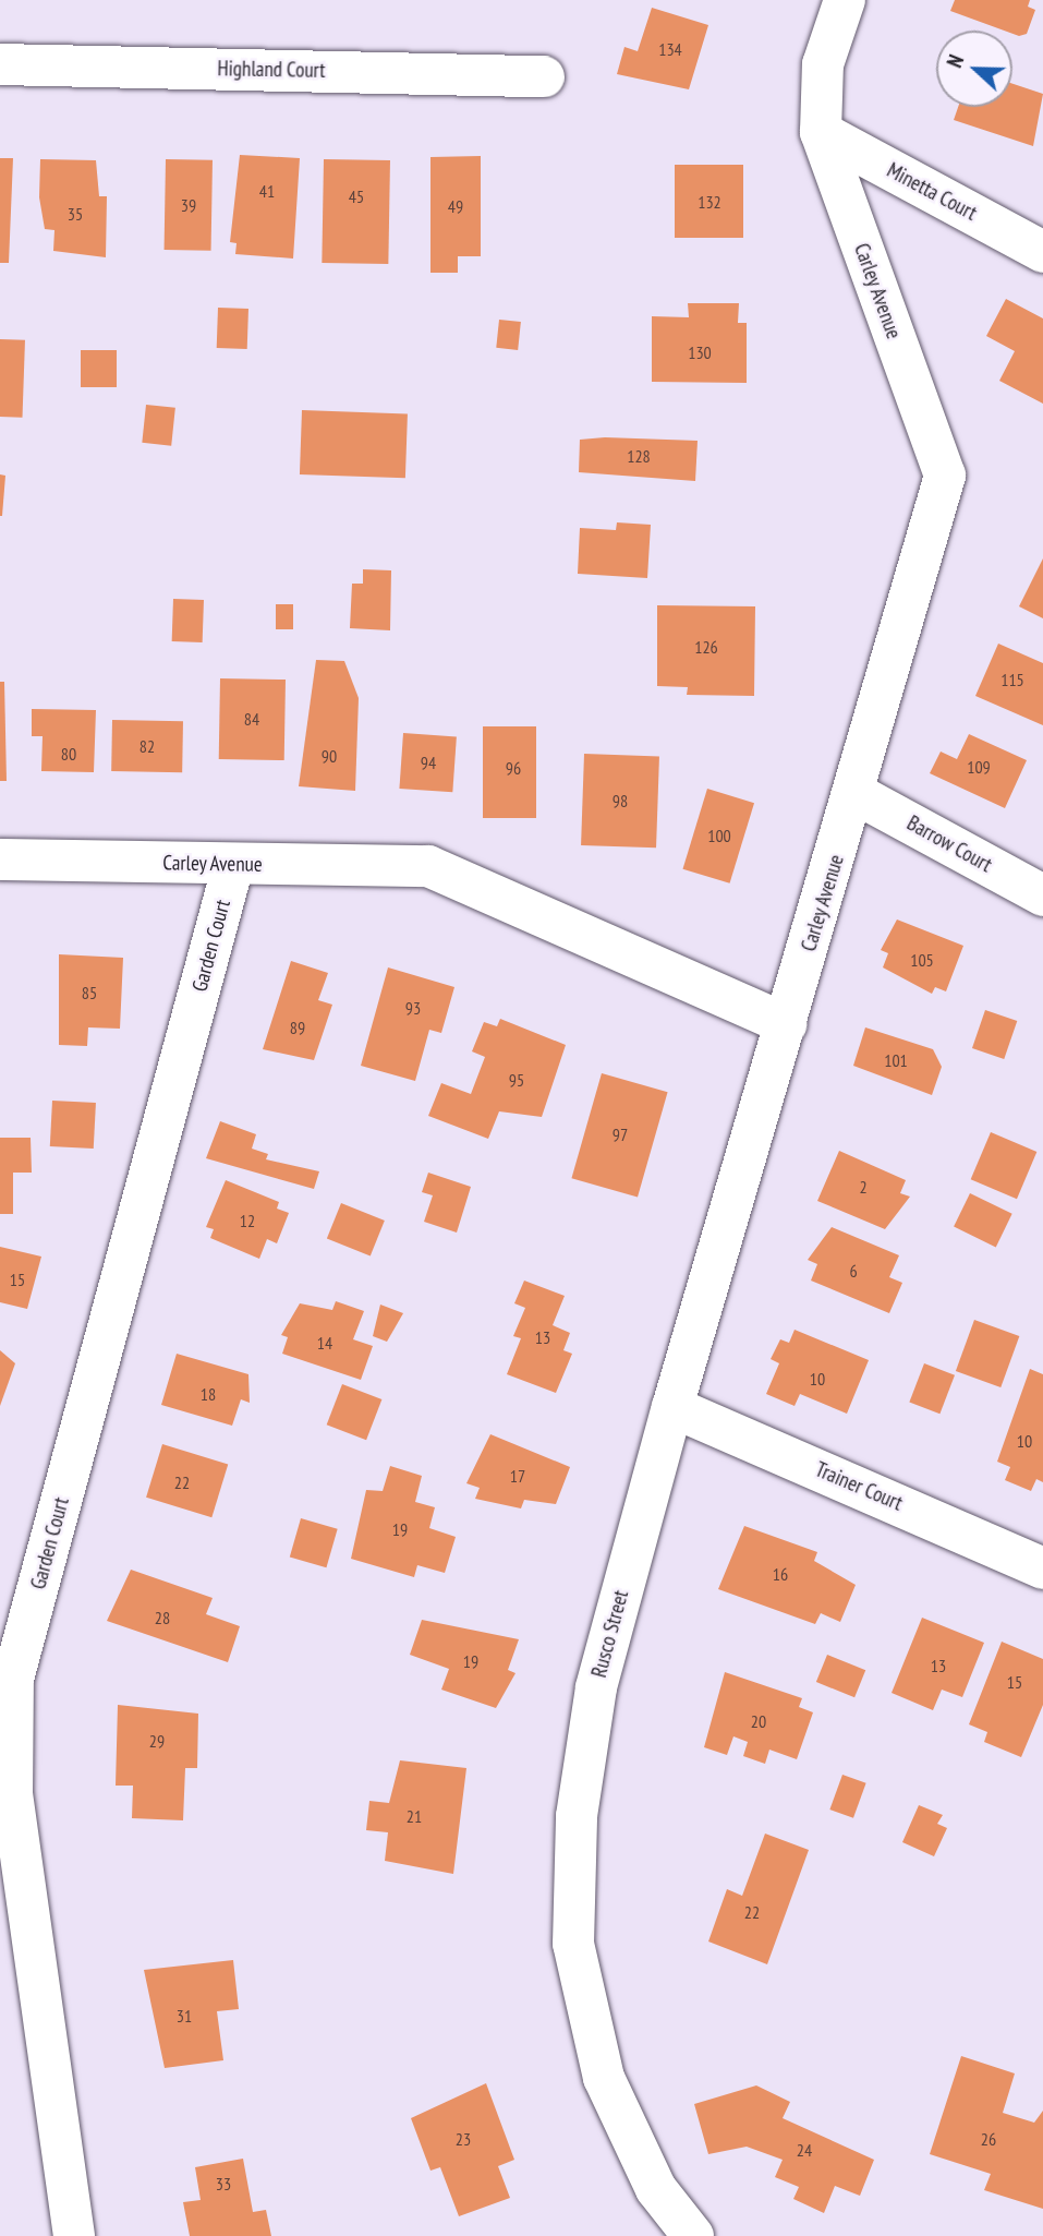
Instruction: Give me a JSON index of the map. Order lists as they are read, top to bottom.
{
  "streets": {
    "street": [
      "Highland Court",
      "Minetta Court",
      "Carley Avenue",
      "Barrow Court",
      "Garden Court",
      "Trainer Court",
      "Rusco Street"
    ]
  },
  "crossings": [
    ["Minetta Court", "Carley Avenue"],
    ["Carley Avenue", "Barrow Court"],
    ["Carley Avenue", "Garden Court"],
    ["Carley Avenue", "Rusco Street"],
    ["Trainer Court", "Rusco Street"]
  ],
  "house_numbers": [
    "134",
    "41",
    "45",
    "132",
    "39",
    "49",
    "35",
    "130",
    "128",
    "126",
    "115",
    "84",
    "82",
    "80",
    "90",
    "94",
    "109",
    "96",
    "98",
    "100",
    "105",
    "85",
    "93",
    "89",
    "101",
    "95",
    "97",
    "2",
    "12",
    "6",
    "15",
    "13",
    "14",
    "10",
    "18",
    "10",
    "17",
    "22",
    "19",
    "16",
    "28",
    "19",
    "13",
    "15",
    "20",
    "29",
    "21",
    "22",
    "31",
    "23",
    "26",
    "24",
    "33"
  ],
  "north": "left"
}
